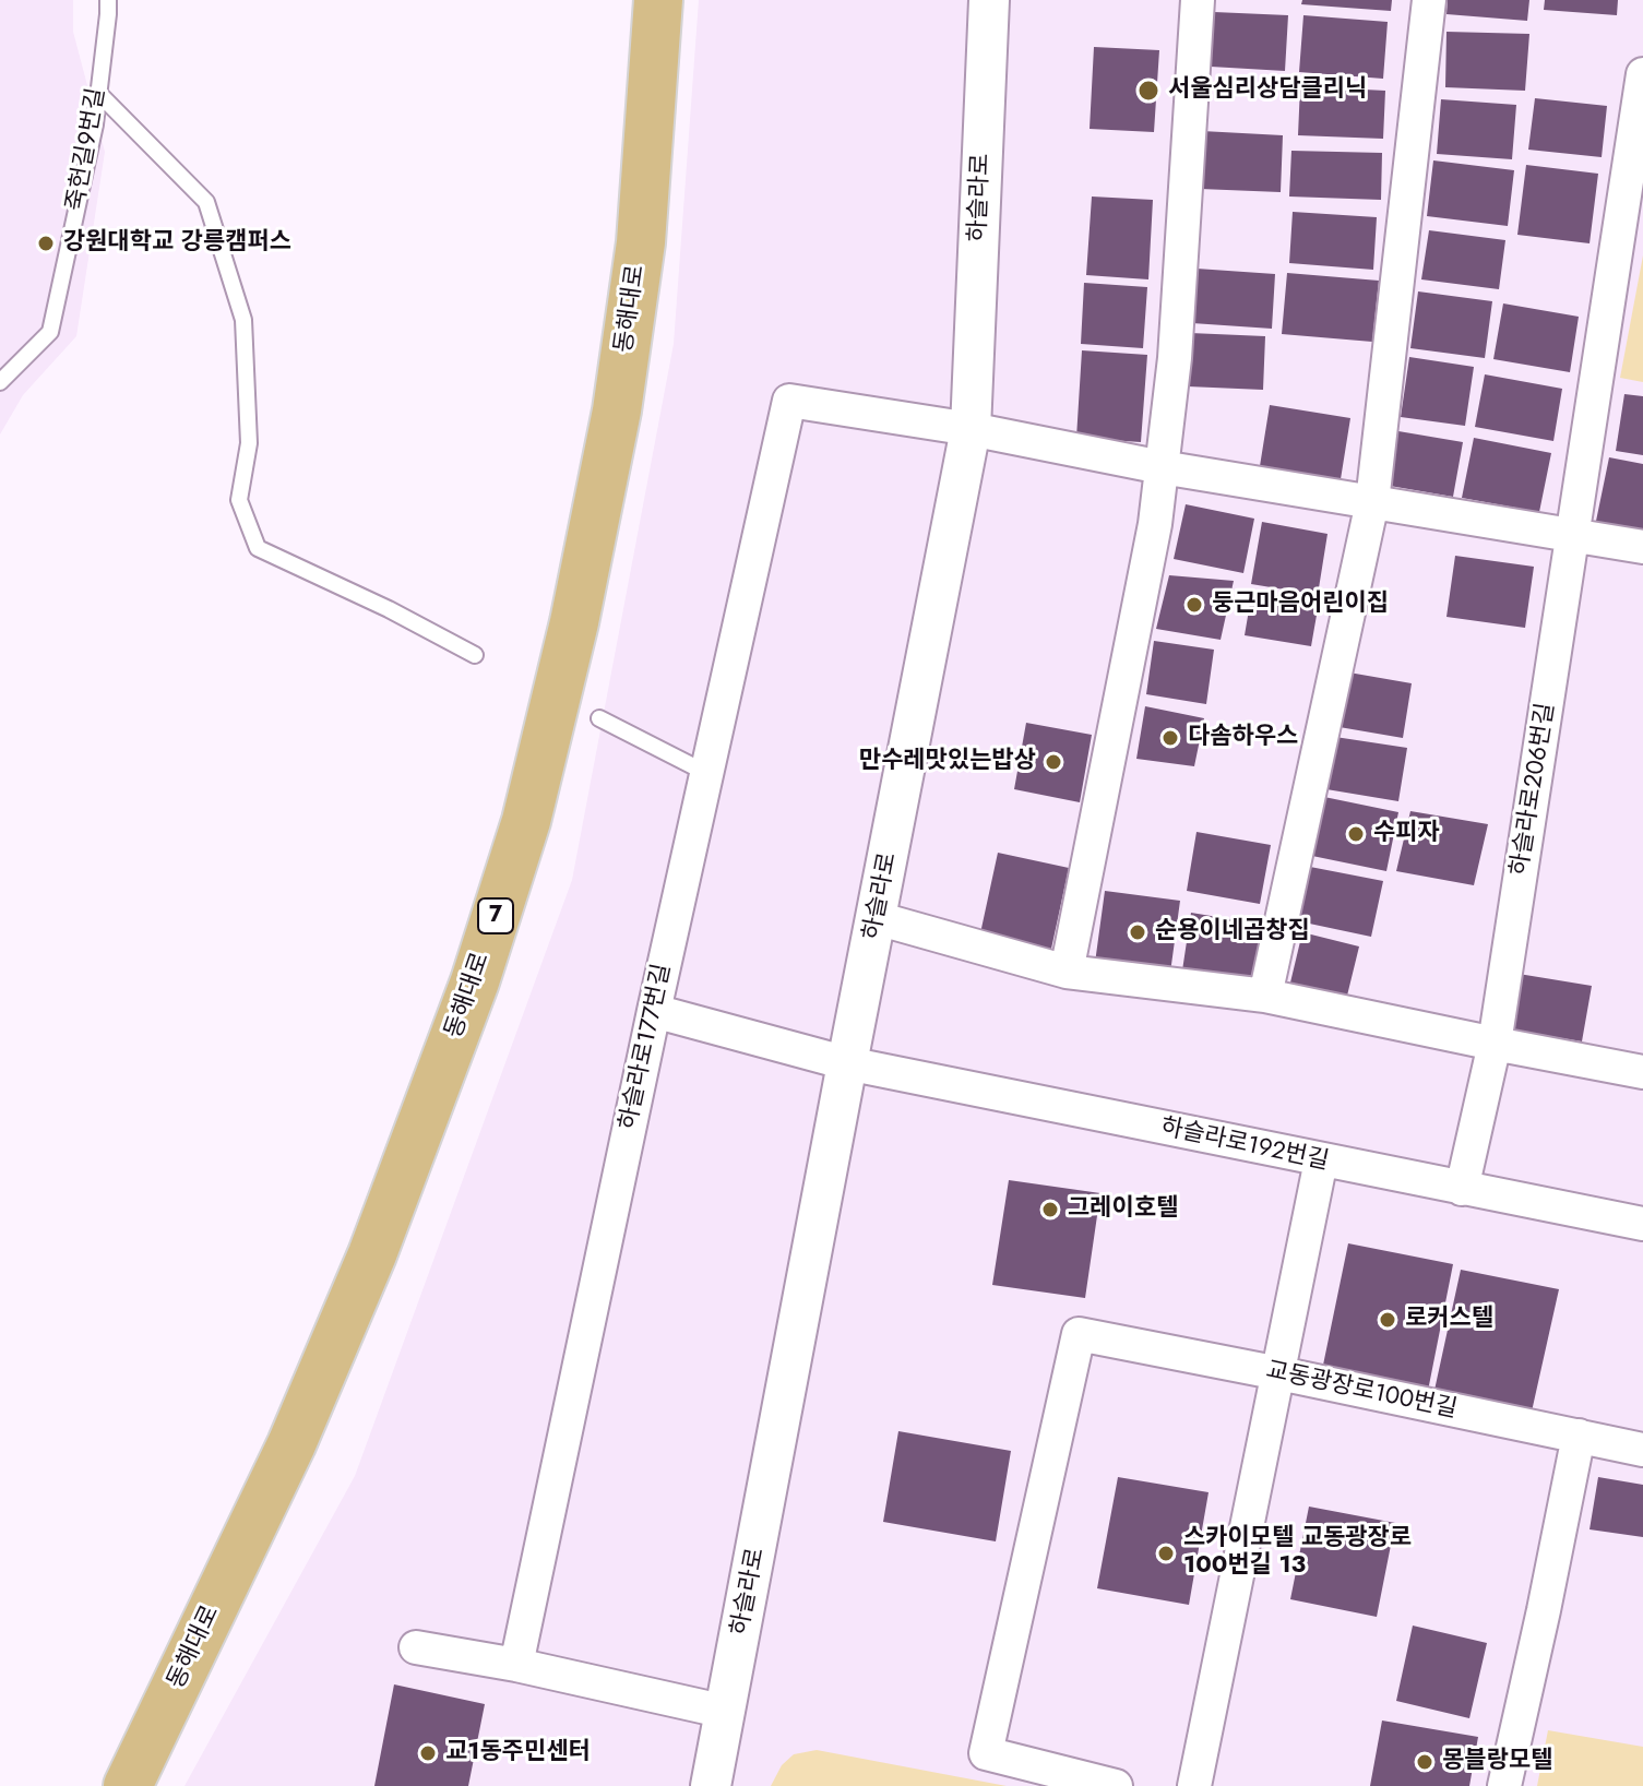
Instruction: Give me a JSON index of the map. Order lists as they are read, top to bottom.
{
  "streets": {
    "main road": ["동해대로", "7"],
    "street": [
      "하슬라로",
      "하슬라로206번길",
      "하슬라로177번길",
      "하슬라로192번길",
      "교동광장로100번길"
    ],
    "lane": ["죽헌길9번길"]
  },
  "crossings": [
    ["하슬라로", "하슬라로177번길"],
    ["하슬라로", "하슬라로192번길"],
    ["하슬라로206번길", "하슬라로192번길"],
    ["하슬라로177번길", "하슬라로192번길"]
  ],
  "places": [
    "서울심리상담클리닉",
    "강원대학교 강릉캠퍼스",
    "둥근마음어린이집",
    "다솜하우스",
    "만수레맛있는밥상",
    "수피자",
    "순용이네곱창집",
    "그레이호텔",
    "로커스텔",
    "스카이모텔 교동광장로 100번길 13",
    "교1동주민센터",
    "몽블랑모텔"
  ]
}
